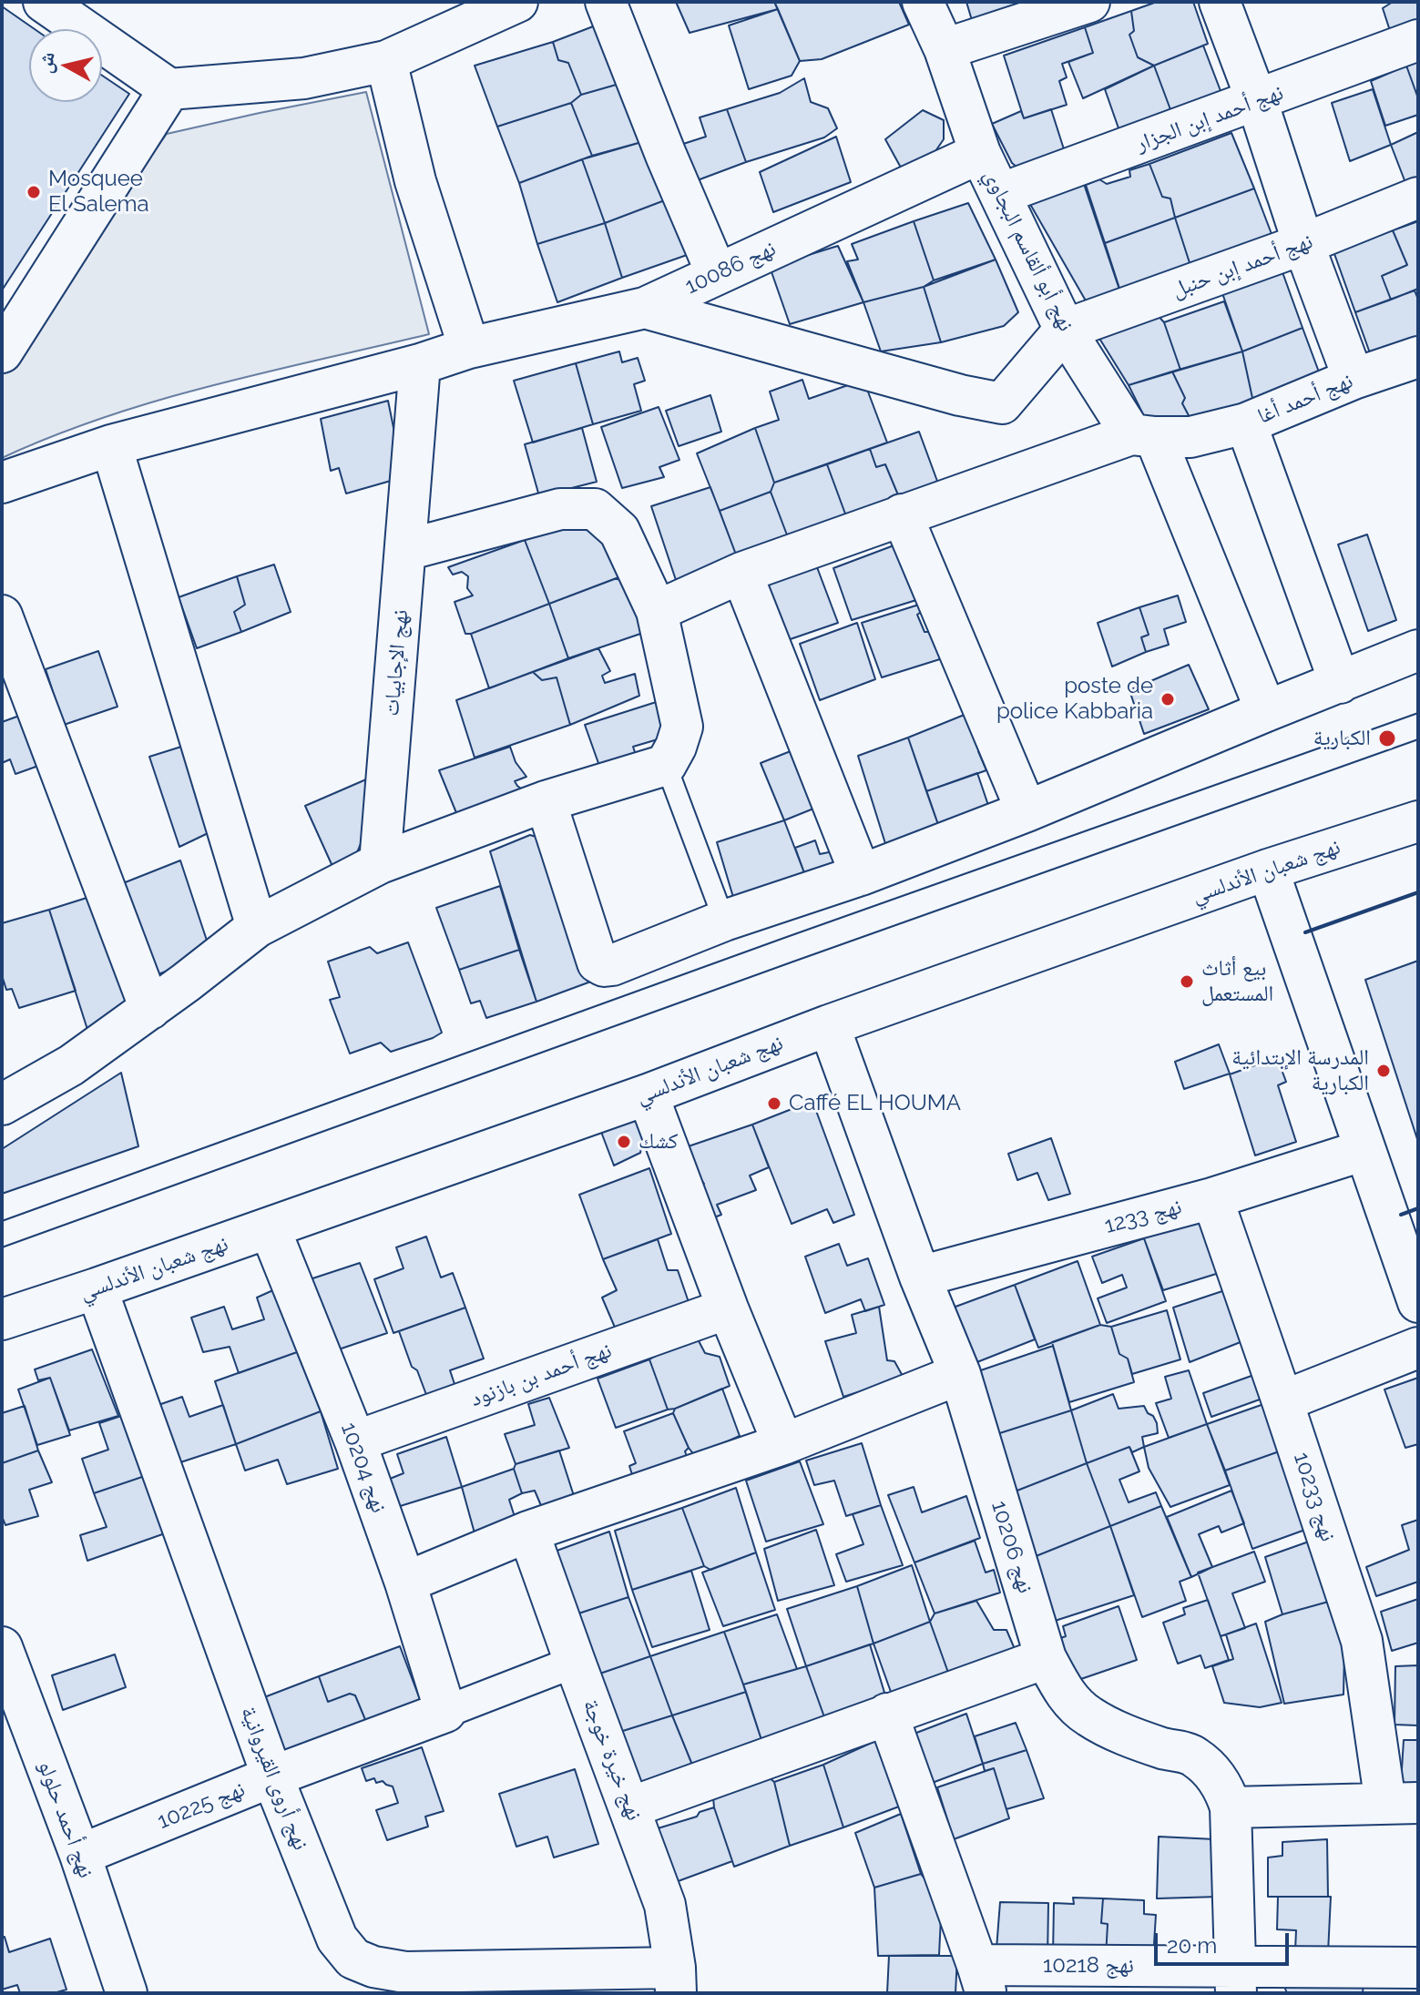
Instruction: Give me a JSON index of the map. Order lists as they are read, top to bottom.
{
  "streets": {
    "street": [
      "نهج أحمد إبن الجزار",
      "نهج أبو ألقاسم البجاوي",
      "نهج أحمد إبن حنبل",
      "نهج 10086",
      "نهج أحمد أغا",
      "نهج الإجابيات",
      "نهج شعبان الأندلسي",
      "نهج 1233",
      "نهج أحمد بن بازنود",
      "نهج 10204",
      "نهج 10233",
      "نهج 10206",
      "نهج خيرة خوجة",
      "نهج أروى القيروانية",
      "نهج 10225",
      "نهج أحمد حلولو",
      "نهج 10218"
    ]
  },
  "crossings": [
    ["نهج أحمد إبن الجزار", "نهج أبو ألقاسم البجاوي"],
    ["نهج أبو ألقاسم البجاوي", "نهج أحمد إبن حنبل"],
    ["نهج أبو ألقاسم البجاوي", "نهج 10086"],
    ["نهج أبو ألقاسم البجاوي", "نهج أحمد أغا"],
    ["نهج شعبان الأندلسي", "نهج 10204"],
    ["نهج شعبان الأندلسي", "نهج 10206"],
    ["نهج شعبان الأندلسي", "نهج أروى القيروانية"],
    ["نهج 1233", "نهج 10233"],
    ["نهج 1233", "نهج 10206"],
    ["نهج أحمد بن بازنود", "نهج 10204"],
    ["نهج 10204", "نهج 10225"],
    ["نهج 10206", "نهج 10218"],
    ["نهج خيرة خوجة", "نهج أروى القيروانية"],
    ["نهج أروى القيروانية", "نهج 10225"],
    ["نهج 10225", "نهج أحمد حلولو"]
  ],
  "places": [
    "Mosquee El Salema",
    "poste de police Kabbaria",
    "الكبارية",
    "بيع أثاث المستعمل",
    "المدرسة الإبتدائية الكبارية",
    "Caffé EL HOUMA",
    "كشك"
  ],
  "scale_bar": "20 m",
  "north": "left"
}
